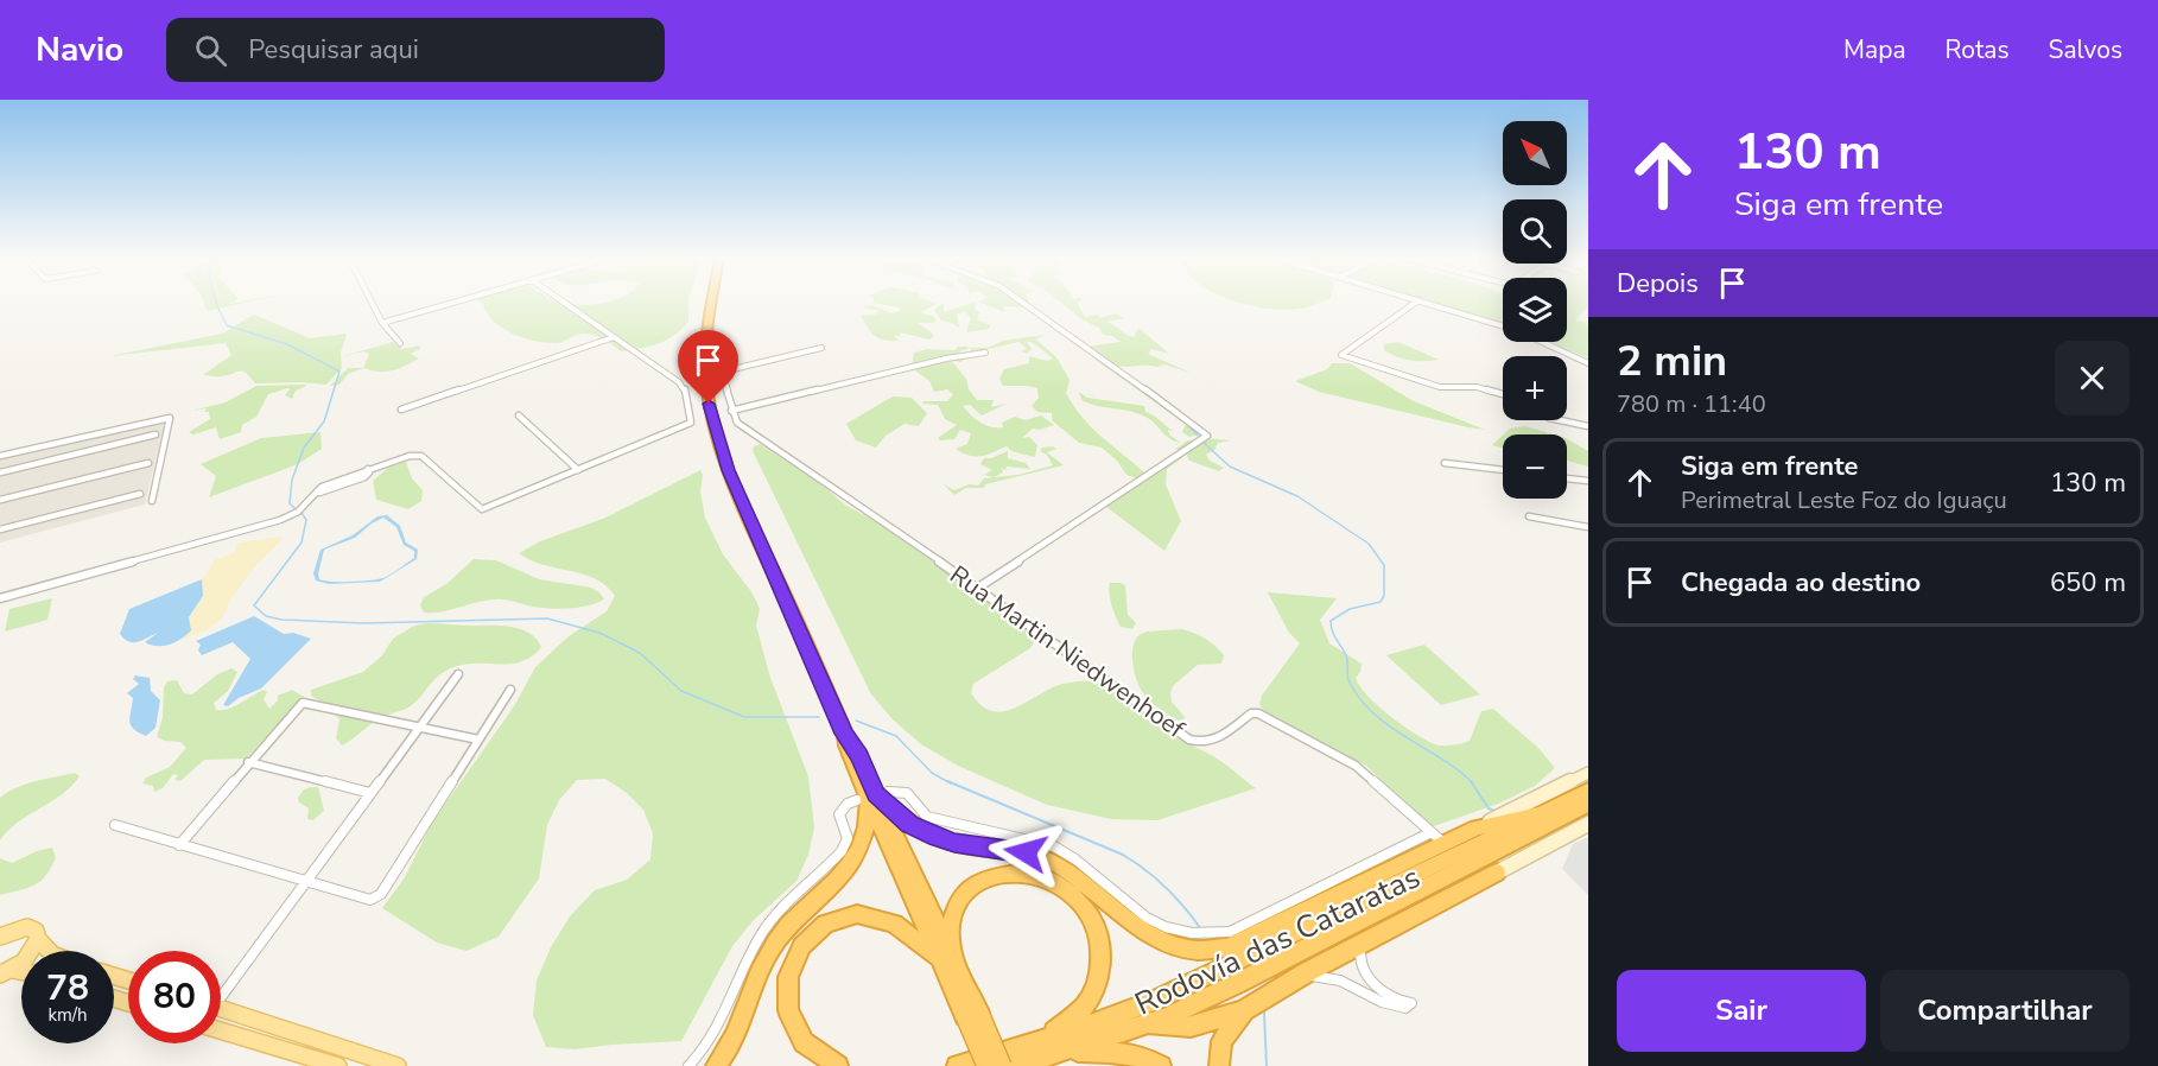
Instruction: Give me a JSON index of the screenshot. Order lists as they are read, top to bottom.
{
  "streets": {
    "highway": ["Rodovía das Cataratas"],
    "street": ["Rua Martin Niedwenhoef"]
  },
  "north": "top left",
  "page": {
    "header": "Navio",
    "search": "Pesquisar aqui",
    "nav": ["Mapa", "Rotas", "Salvos"],
    "turn": ["130 m", "Siga em frente"],
    "map_buttons": ["+", "−"],
    "then": "Depois",
    "heading": ["2 min", "780 m · 11:40"],
    "list": [
      {
        "name": "Siga em frente",
        "note": "Perimetral Leste Foz do Iguaçu",
        "value": "130 m"
      },
      {
        "name": "Chegada ao destino",
        "value": "650 m"
      }
    ],
    "speed": "78 km/h",
    "limit": "80",
    "buttons": ["Sair", "Compartilhar"]
  }
}
